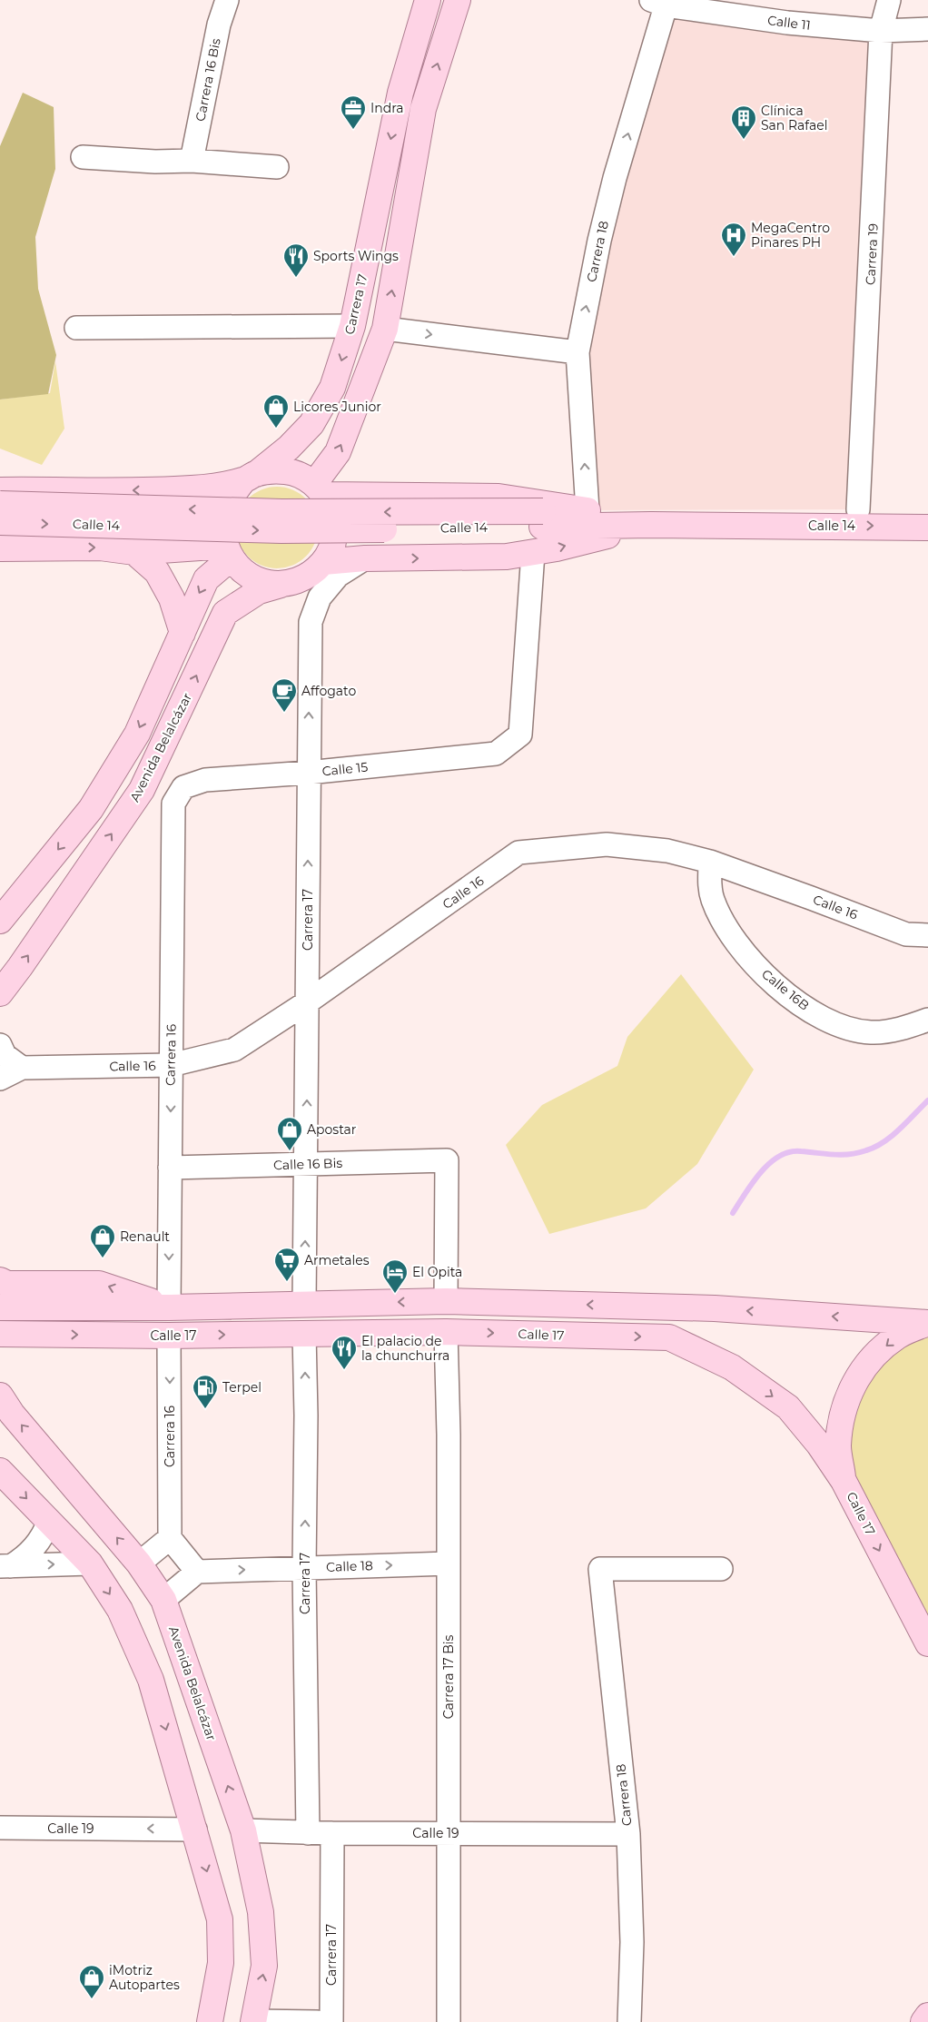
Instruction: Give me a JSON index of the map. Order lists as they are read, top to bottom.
{
  "streets": {
    "main road": [
      "Carrera 17",
      "Calle 14",
      "Avenida Belalcázar",
      "Calle 17"
    ],
    "street": [
      "Calle 11",
      "Carrera 16 Bis",
      "Carrera 18",
      "Carrera 19",
      "Calle 15",
      "Calle 16",
      "Calle 16B",
      "Carrera 16",
      "Calle 16 Bis",
      "Calle 18",
      "Carrera 17 Bis",
      "Calle 19"
    ]
  },
  "crossings": [
    ["Calle 11", "Carrera 18"],
    ["Calle 11", "Carrera 19"],
    ["Carrera 18", "Calle 14"],
    ["Carrera 18", "Calle 19"],
    ["Carrera 19", "Calle 14"],
    ["Carrera 17", "Avenida Belalcázar"],
    ["Carrera 17", "Calle 15"],
    ["Carrera 17", "Calle 16"],
    ["Carrera 17", "Calle 16 Bis"],
    ["Carrera 17", "Calle 17"],
    ["Carrera 17", "Calle 18"],
    ["Carrera 17", "Calle 19"],
    ["Avenida Belalcázar", "Calle 19"],
    ["Calle 15", "Carrera 16"],
    ["Calle 16", "Calle 16B"],
    ["Calle 16", "Carrera 16"],
    ["Carrera 16", "Calle 16 Bis"],
    ["Carrera 16", "Calle 17"],
    ["Calle 17", "Carrera 17 Bis"],
    ["Calle 18", "Carrera 17 Bis"],
    ["Carrera 17 Bis", "Calle 19"]
  ],
  "one_way": ["Carrera 18", "Carrera 16", "Calle 18"],
  "places": {
    "office": ["Indra"],
    "building": ["Clínica San Rafael"],
    "hospital": ["MegaCentro Pinares PH"],
    "restaurant": ["Sports Wings", "El palacio de la chunchurra"],
    "shop": [
      "Licores Junior",
      "Apostar",
      "Renault",
      "iMotriz Autopartes"
    ],
    "cafe": ["Affogato"],
    "supermarket": ["Armetales"],
    "hotel": ["El Opita"],
    "fuel station": ["Terpel"]
  }
}
